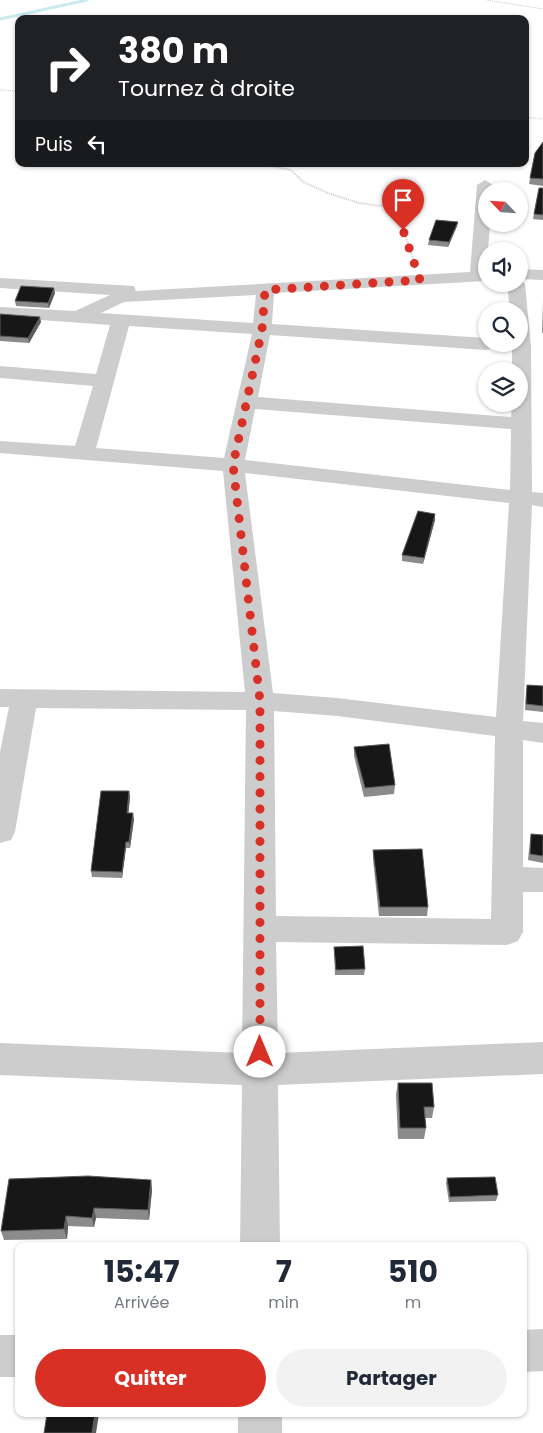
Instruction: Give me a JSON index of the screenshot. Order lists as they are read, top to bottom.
{
  "north": "top left",
  "page": {
    "turn": ["380 m", "Tournez à droite"],
    "then": "Puis",
    "eta": [
      "15:47",
      "Arrivée",
      "7",
      "min",
      "510",
      "m"
    ],
    "buttons": ["Quitter", "Partager"]
  }
}
